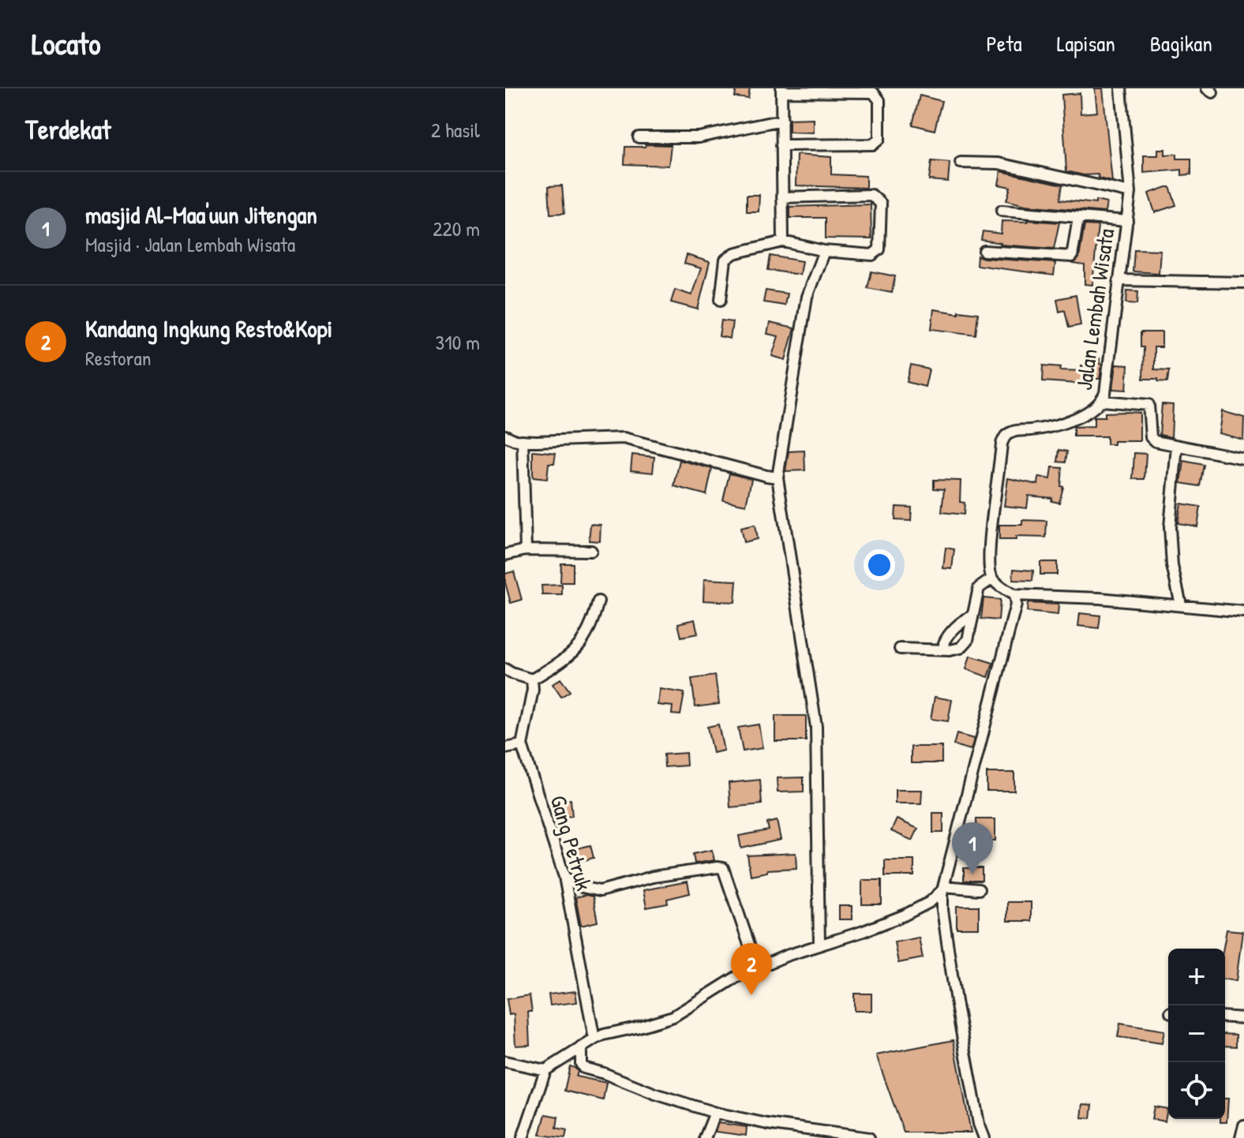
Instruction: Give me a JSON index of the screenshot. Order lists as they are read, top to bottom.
{
  "streets": {
    "street": ["Jalan Lembah Wisata", "Gang Petruk"]
  },
  "page": {
    "header": "Locato",
    "nav": ["Peta", "Lapisan", "Bagikan"],
    "heading": ["Terdekat", "2 hasil"],
    "list": [
      {
        "mark": "1",
        "name": "masjid Al-Maa'uun Jitengan",
        "note": "Masjid · Jalan Lembah Wisata",
        "value": "220 m"
      },
      {
        "mark": "2",
        "name": "Kandang Ingkung Resto&Kopi",
        "note": "Restoran",
        "value": "310 m"
      }
    ],
    "pins": ["1", "2"],
    "map_buttons": ["+", "−"]
  }
}
